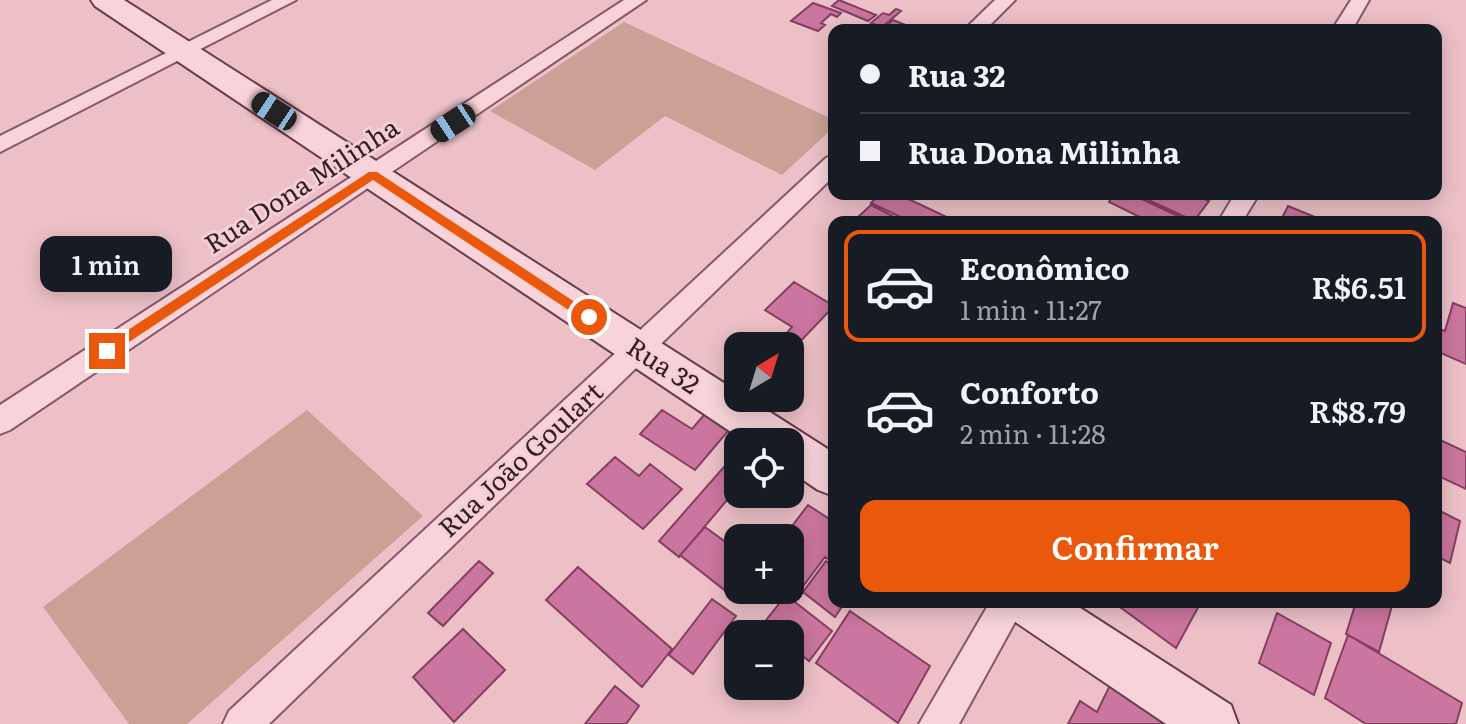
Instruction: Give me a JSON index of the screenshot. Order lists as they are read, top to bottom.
{
  "streets": {
    "main road": ["Rua 32"],
    "street": ["Rua Dona Milinha", "Rua João Goulart"]
  },
  "crossings": [
    ["Rua Dona Milinha", "Rua 32"],
    ["Rua 32", "Rua João Goulart"]
  ],
  "north": "top right",
  "page": {
    "banner": ["Rua 32", "Rua Dona Milinha"],
    "list": [
      {
        "name": "Econômico",
        "note": "1 min · 11:27",
        "value": "R$6.51"
      },
      {
        "name": "Conforto",
        "note": "2 min · 11:28",
        "value": "R$8.79"
      }
    ],
    "bubble": "1 min",
    "map_buttons": ["+", "−"],
    "buttons": "Confirmar"
  }
}
